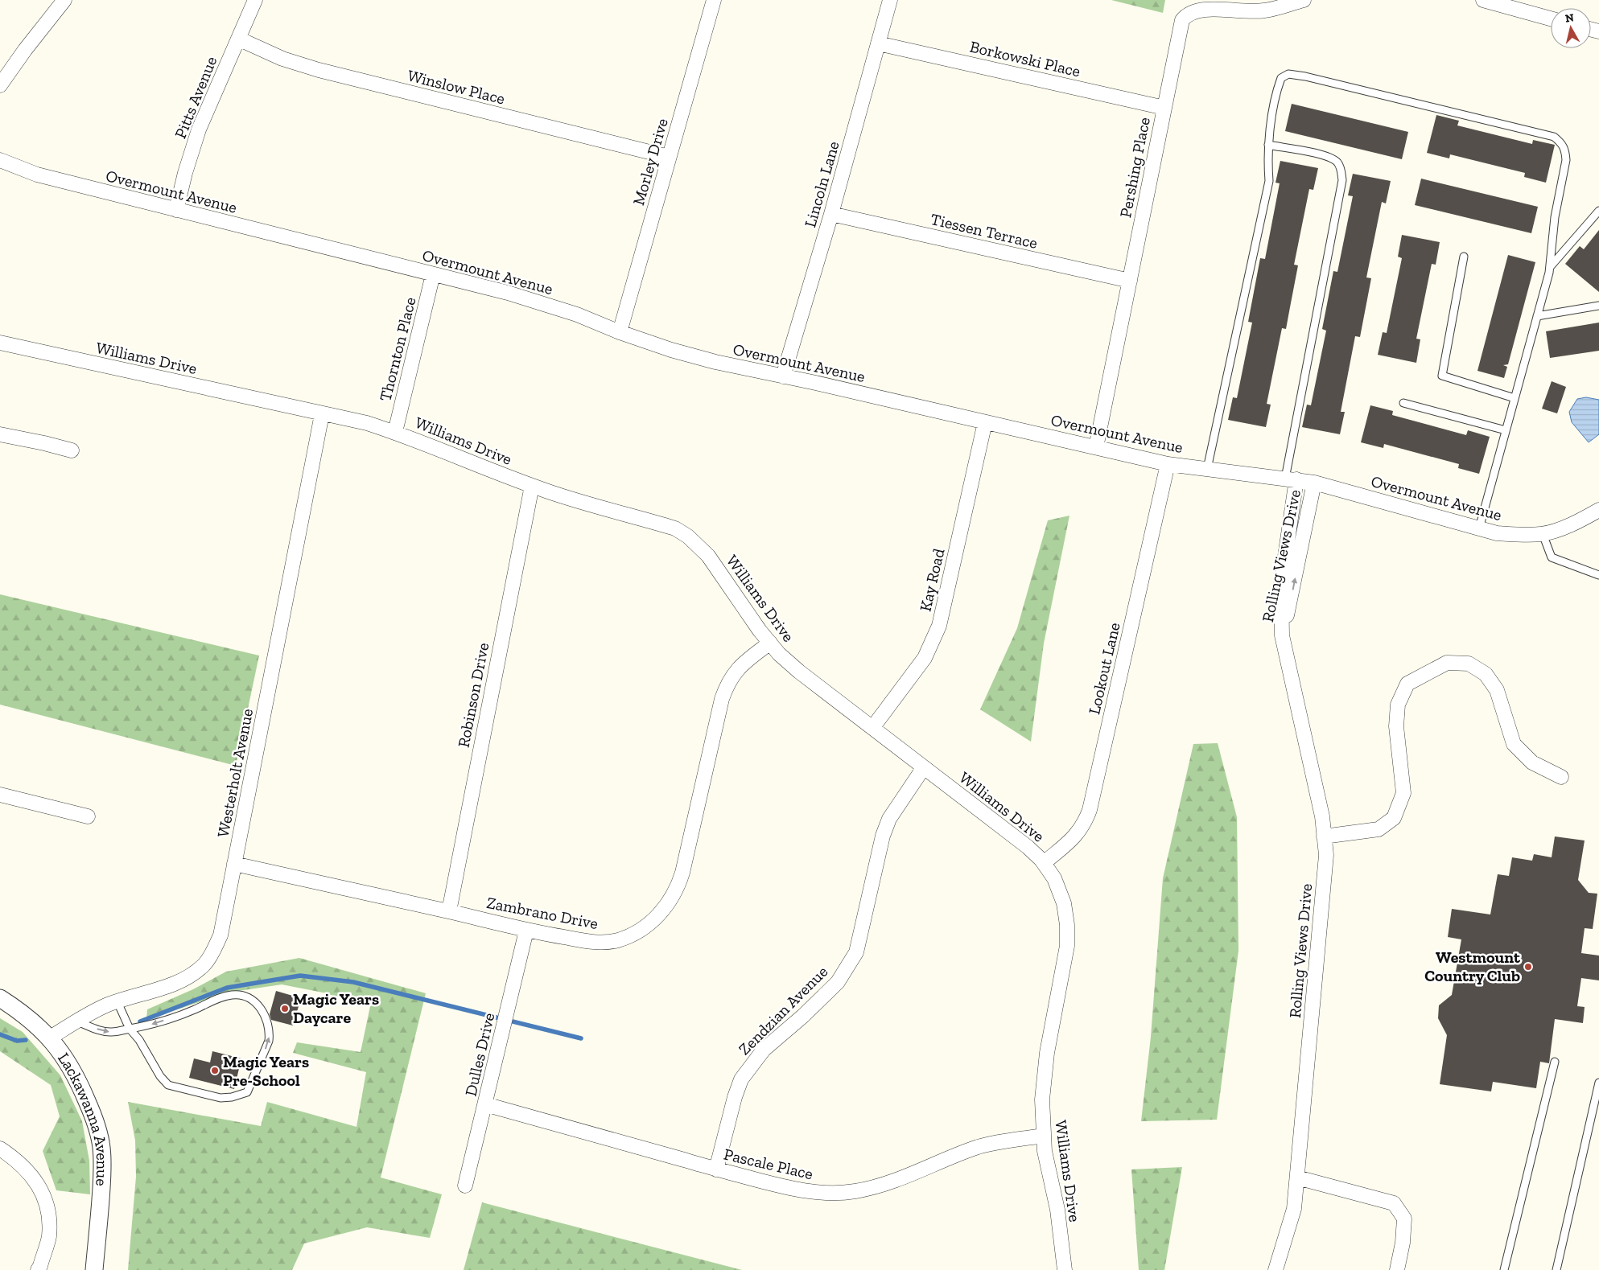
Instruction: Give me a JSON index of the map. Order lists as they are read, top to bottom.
{
  "streets": {
    "street": [
      "Borkowski Place",
      "Winslow Place",
      "Pitts Avenue",
      "Morley Drive",
      "Pershing Place",
      "Lincoln Lane",
      "Overmount Avenue",
      "Tiessen Terrace",
      "Thornton Place",
      "Williams Drive",
      "Rolling Views Drive",
      "Kay Road",
      "Lookout Lane",
      "Robinson Drive",
      "Westerholt Avenue",
      "Zambrano Drive",
      "Zendzian Avenue",
      "Dulles Drive",
      "Lackawanna Avenue",
      "Pascale Place"
    ]
  },
  "crossings": [
    ["Borkowski Place", "Pershing Place"],
    ["Borkowski Place", "Lincoln Lane"],
    ["Winslow Place", "Pitts Avenue"],
    ["Winslow Place", "Morley Drive"],
    ["Pitts Avenue", "Overmount Avenue"],
    ["Morley Drive", "Overmount Avenue"],
    ["Pershing Place", "Overmount Avenue"],
    ["Pershing Place", "Tiessen Terrace"],
    ["Lincoln Lane", "Overmount Avenue"],
    ["Lincoln Lane", "Tiessen Terrace"],
    ["Overmount Avenue", "Thornton Place"],
    ["Overmount Avenue", "Rolling Views Drive"],
    ["Overmount Avenue", "Kay Road"],
    ["Overmount Avenue", "Lookout Lane"],
    ["Thornton Place", "Williams Drive"],
    ["Williams Drive", "Kay Road"],
    ["Williams Drive", "Lookout Lane"],
    ["Williams Drive", "Robinson Drive"],
    ["Williams Drive", "Westerholt Avenue"],
    ["Williams Drive", "Zambrano Drive"],
    ["Williams Drive", "Zendzian Avenue"],
    ["Williams Drive", "Pascale Place"],
    ["Robinson Drive", "Zambrano Drive"],
    ["Westerholt Avenue", "Zambrano Drive"],
    ["Westerholt Avenue", "Lackawanna Avenue"],
    ["Zambrano Drive", "Dulles Drive"],
    ["Zendzian Avenue", "Pascale Place"],
    ["Dulles Drive", "Pascale Place"]
  ],
  "places": ["Westmount Country Club", "Magic Years Daycare", "Magic Years Pre-School"],
  "north": "top"
}
